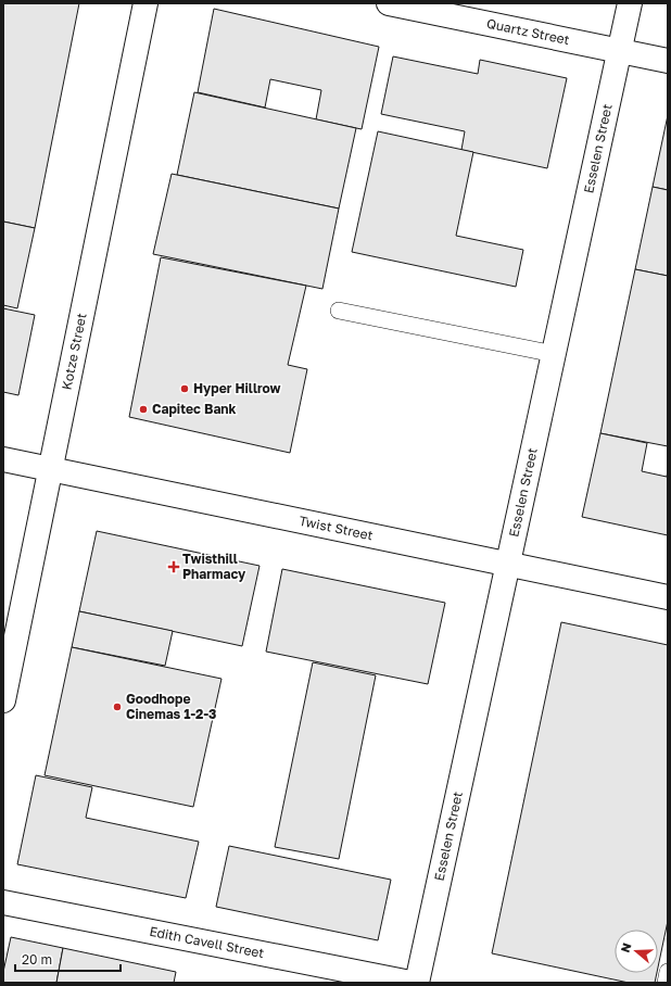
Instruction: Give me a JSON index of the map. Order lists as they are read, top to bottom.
{
  "streets": {
    "street": [
      "Quartz Street",
      "Esselen Street",
      "Kotze Street",
      "Twist Street",
      "Edith Cavell Street"
    ]
  },
  "crossings": [
    ["Quartz Street", "Esselen Street"],
    ["Esselen Street", "Twist Street"],
    ["Kotze Street", "Twist Street"]
  ],
  "places": {
    "other": ["Hyper Hillrow", "Capitec Bank", "Goodhope Cinemas 1-2-3"],
    "health": ["Twisthill Pharmacy"]
  },
  "scale_bar": "20 m",
  "north": "left"
}
